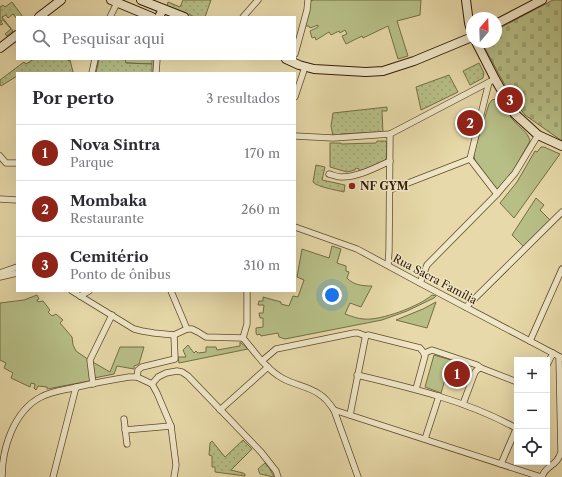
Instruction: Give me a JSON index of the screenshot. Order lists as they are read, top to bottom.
{
  "streets": {
    "street": ["Rua Sacra Família"]
  },
  "places": ["NF GYM"],
  "north": "top",
  "page": {
    "search": "Pesquisar aqui",
    "heading": ["Por perto", "3 resultados"],
    "pins": ["3", "2", "1"],
    "list": [
      {
        "mark": "1",
        "name": "Nova Sintra",
        "note": "Parque",
        "value": "170 m"
      },
      {
        "mark": "2",
        "name": "Mombaka",
        "note": "Restaurante",
        "value": "260 m"
      },
      {
        "mark": "3",
        "name": "Cemitério",
        "note": "Ponto de ônibus",
        "value": "310 m"
      }
    ],
    "map_buttons": ["+", "−"]
  }
}
